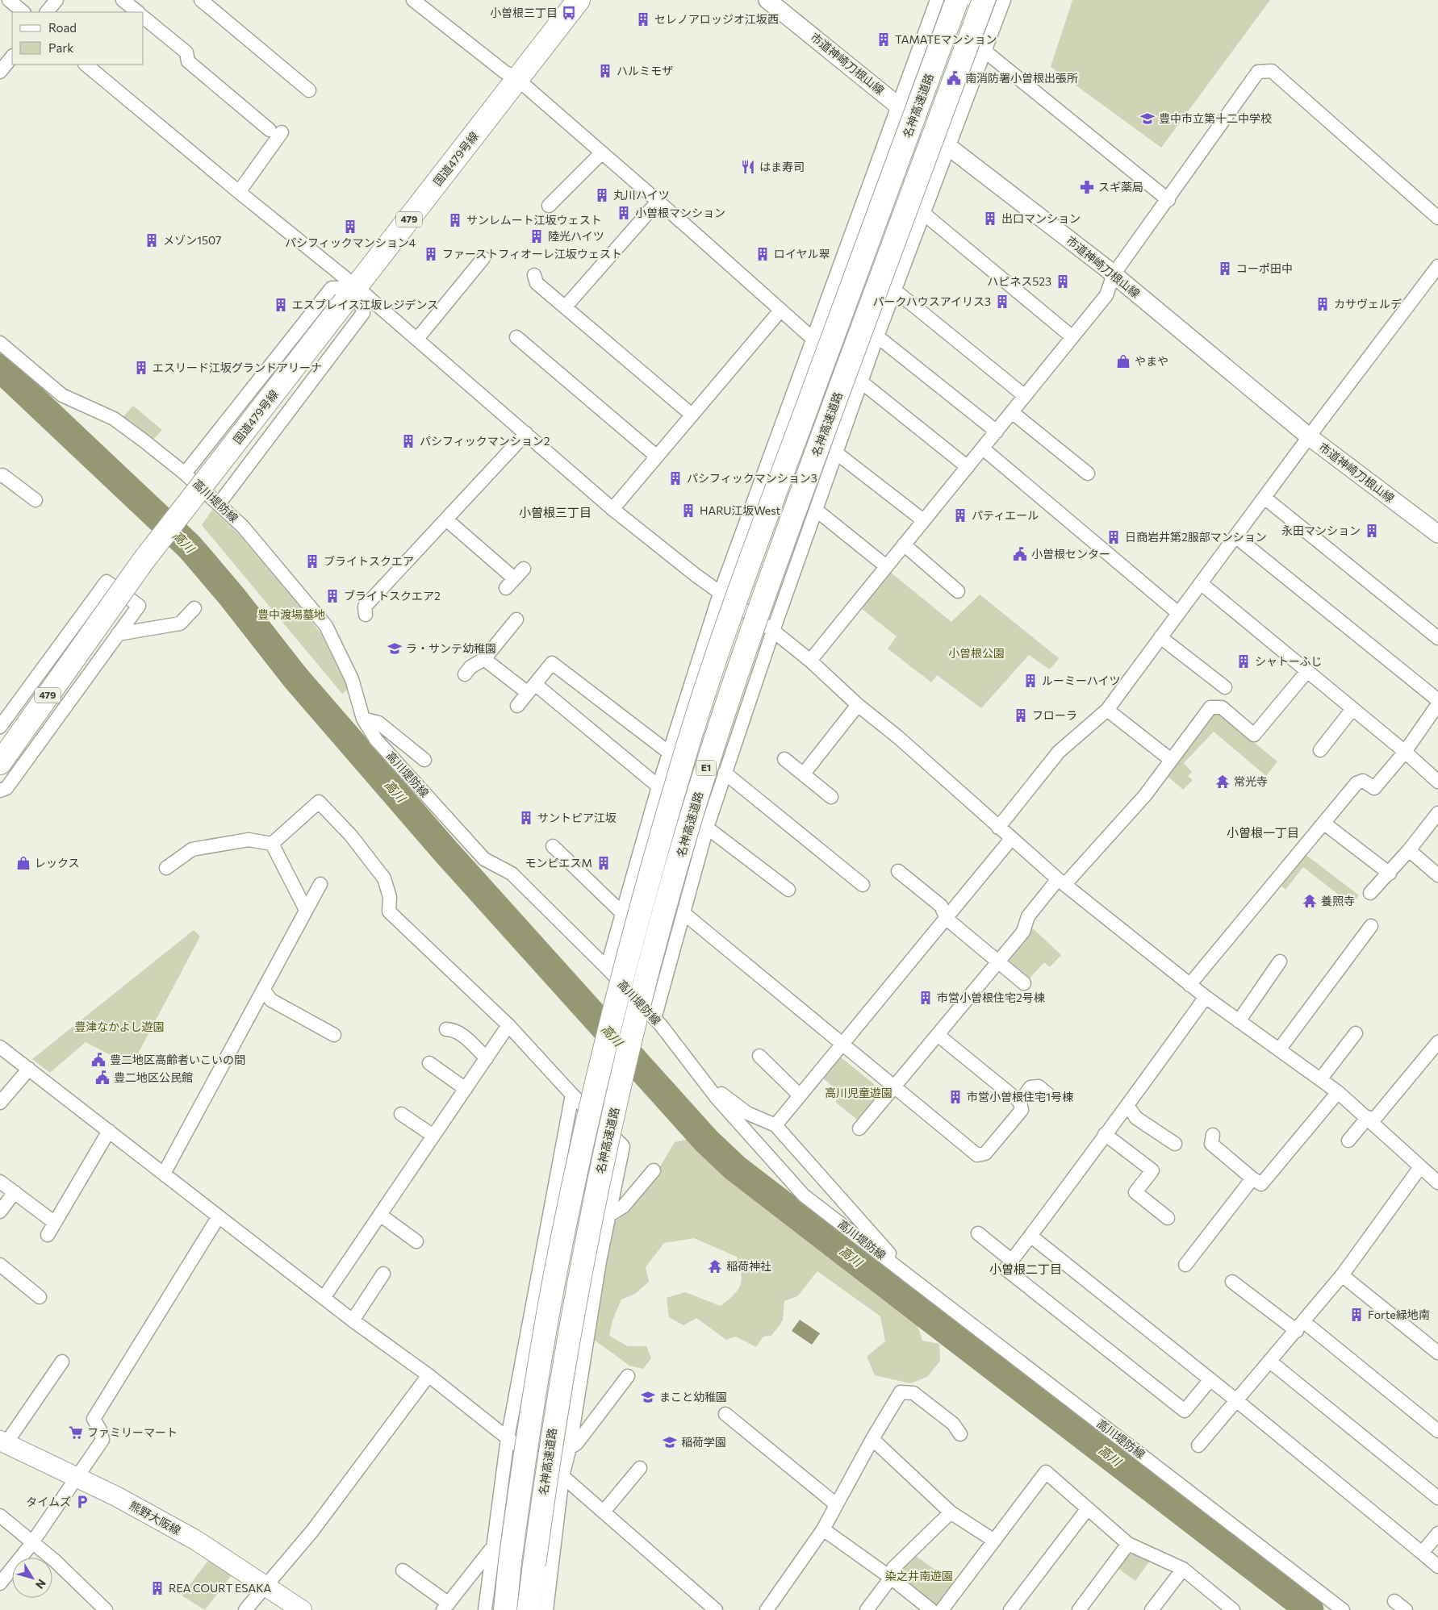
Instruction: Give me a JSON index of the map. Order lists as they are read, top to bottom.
{
  "streets": {
    "highway": [
      "名神高速道路",
      "国道479号線",
      "479",
      "E1"
    ],
    "main road": ["熊野大阪線"],
    "street": ["市道神崎刀根山線", "高川堤防線"]
  },
  "districts": ["小曽根三丁目", "小曽根一丁目", "小曽根二丁目"],
  "water": ["高川"],
  "parks": [
    "豊中渡場墓地",
    "小曽根公園",
    "豊津なかよし遊園",
    "高川児童遊園",
    "染之井南遊園"
  ],
  "places": {
    "bus stop": ["小曽根三丁目"],
    "building": [
      "セレノアロッジオ江坂西",
      "TAMATEマンション",
      "ハルミモザ",
      "丸川ハイツ",
      "小曽根マンション",
      "出口マンション",
      "サンレムート江坂ウェスト",
      "パシフィックマンション4",
      "陸光ハイツ",
      "メゾン1507",
      "ファーストフィオーレ江坂ウェスト",
      "ロイヤル翠",
      "コーポ田中",
      "ハピネス523",
      "パークハウスアイリス3",
      "カサヴェルデ",
      "エスプレイス江坂レジデンス",
      "エスリード江坂グランドアリーナ",
      "パシフィックマンション2",
      "パシフィックマンション3",
      "HARU江坂West",
      "パティエール",
      "永田マンション",
      "日商岩井第2服部マンション",
      "ブライトスクエア",
      "ブライトスクエア2",
      "シャトーふじ",
      "ルーミーハイツ",
      "フローラ",
      "サントピア江坂",
      "モンピエスM",
      "市営小曽根住宅2号棟",
      "市営小曽根住宅1号棟",
      "Forte緑地南",
      "REA COURT ESAKA"
    ],
    "public building": [
      "南消防署小曽根出張所",
      "小曽根センター",
      "豊二地区高齢者いこいの間",
      "豊二地区公民館"
    ],
    "school or university": [
      "豊中市立第十二中学校",
      "ラ・サンテ幼稚園",
      "まこと幼稚園",
      "稲荷学園"
    ],
    "restaurant": ["はま寿司"],
    "pharmacy": ["スギ薬局"],
    "shop": ["やまや", "レックス"],
    "temple": ["常光寺", "養照寺", "稲荷神社"],
    "supermarket": ["ファミリーマート"],
    "parking": ["タイムズ"]
  },
  "legend": ["Road", "Park"],
  "north": "bottom right"
}
